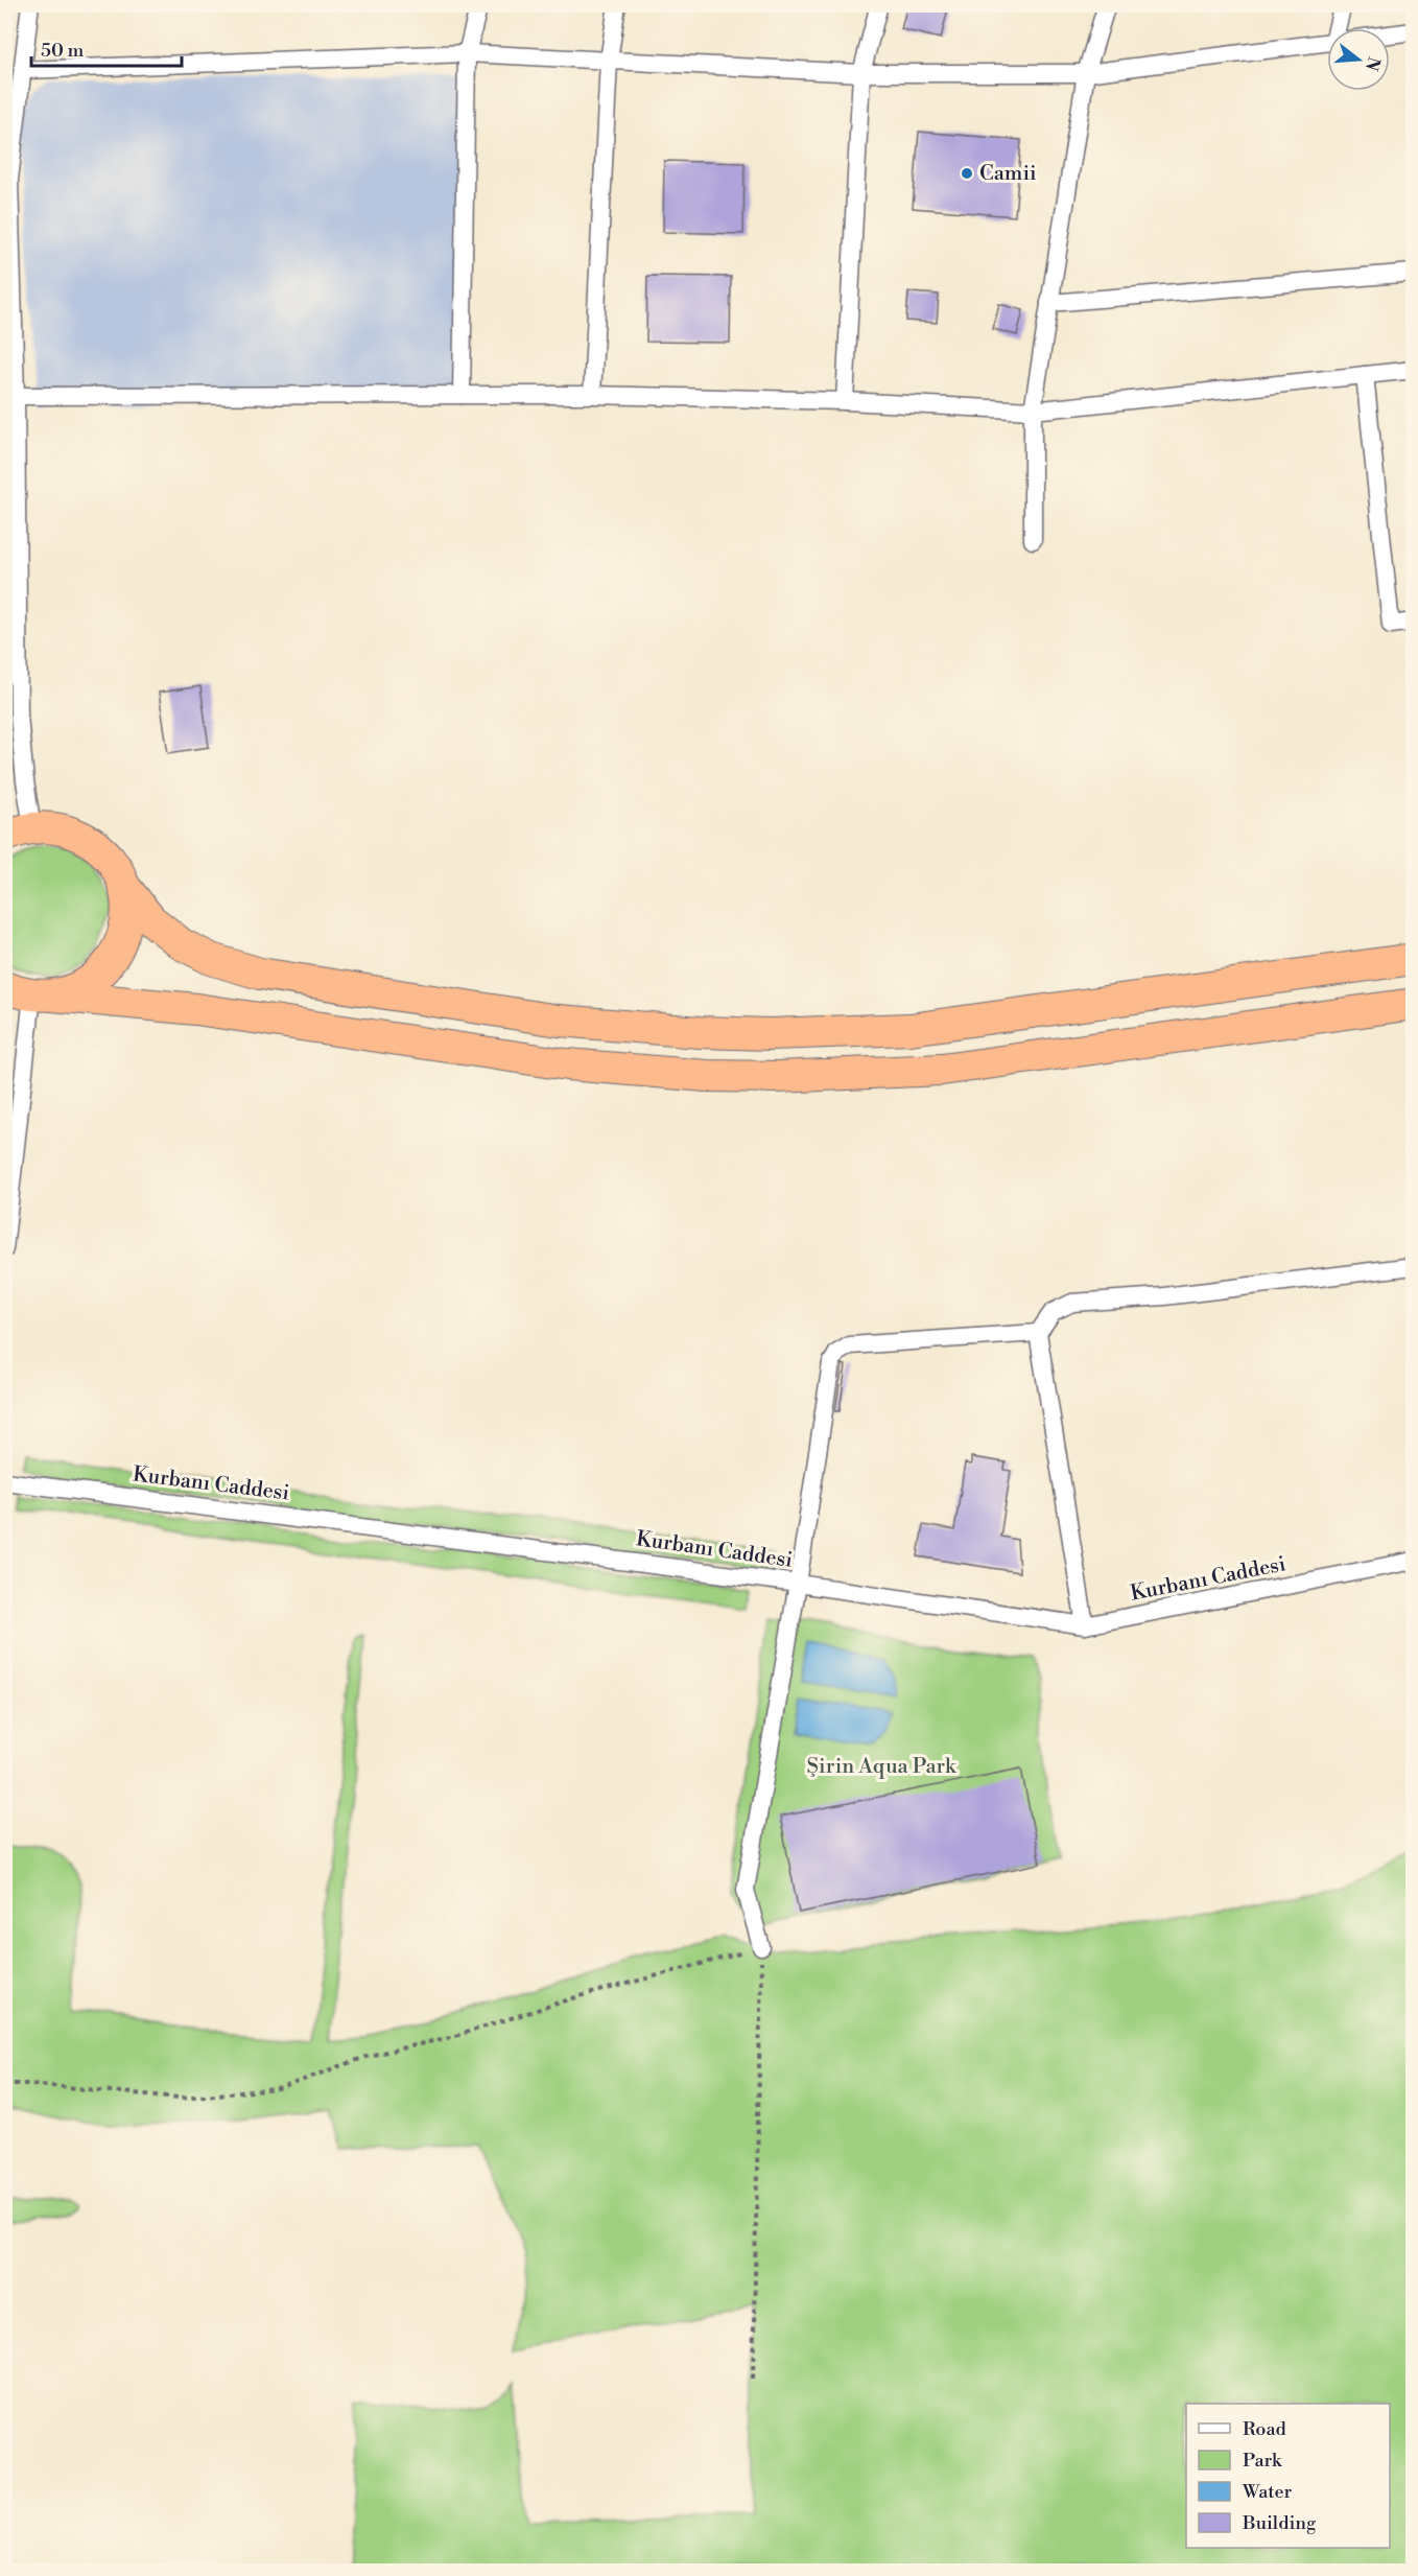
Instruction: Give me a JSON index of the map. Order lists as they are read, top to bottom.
{
  "streets": {
    "street": ["Kurbanı Caddesi"]
  },
  "parks": ["Şirin Aqua Park"],
  "places": ["Camii"],
  "legend": [
    "Road",
    "Park",
    "Water",
    "Building"
  ],
  "scale_bar": "50 m",
  "north": "right"
}
